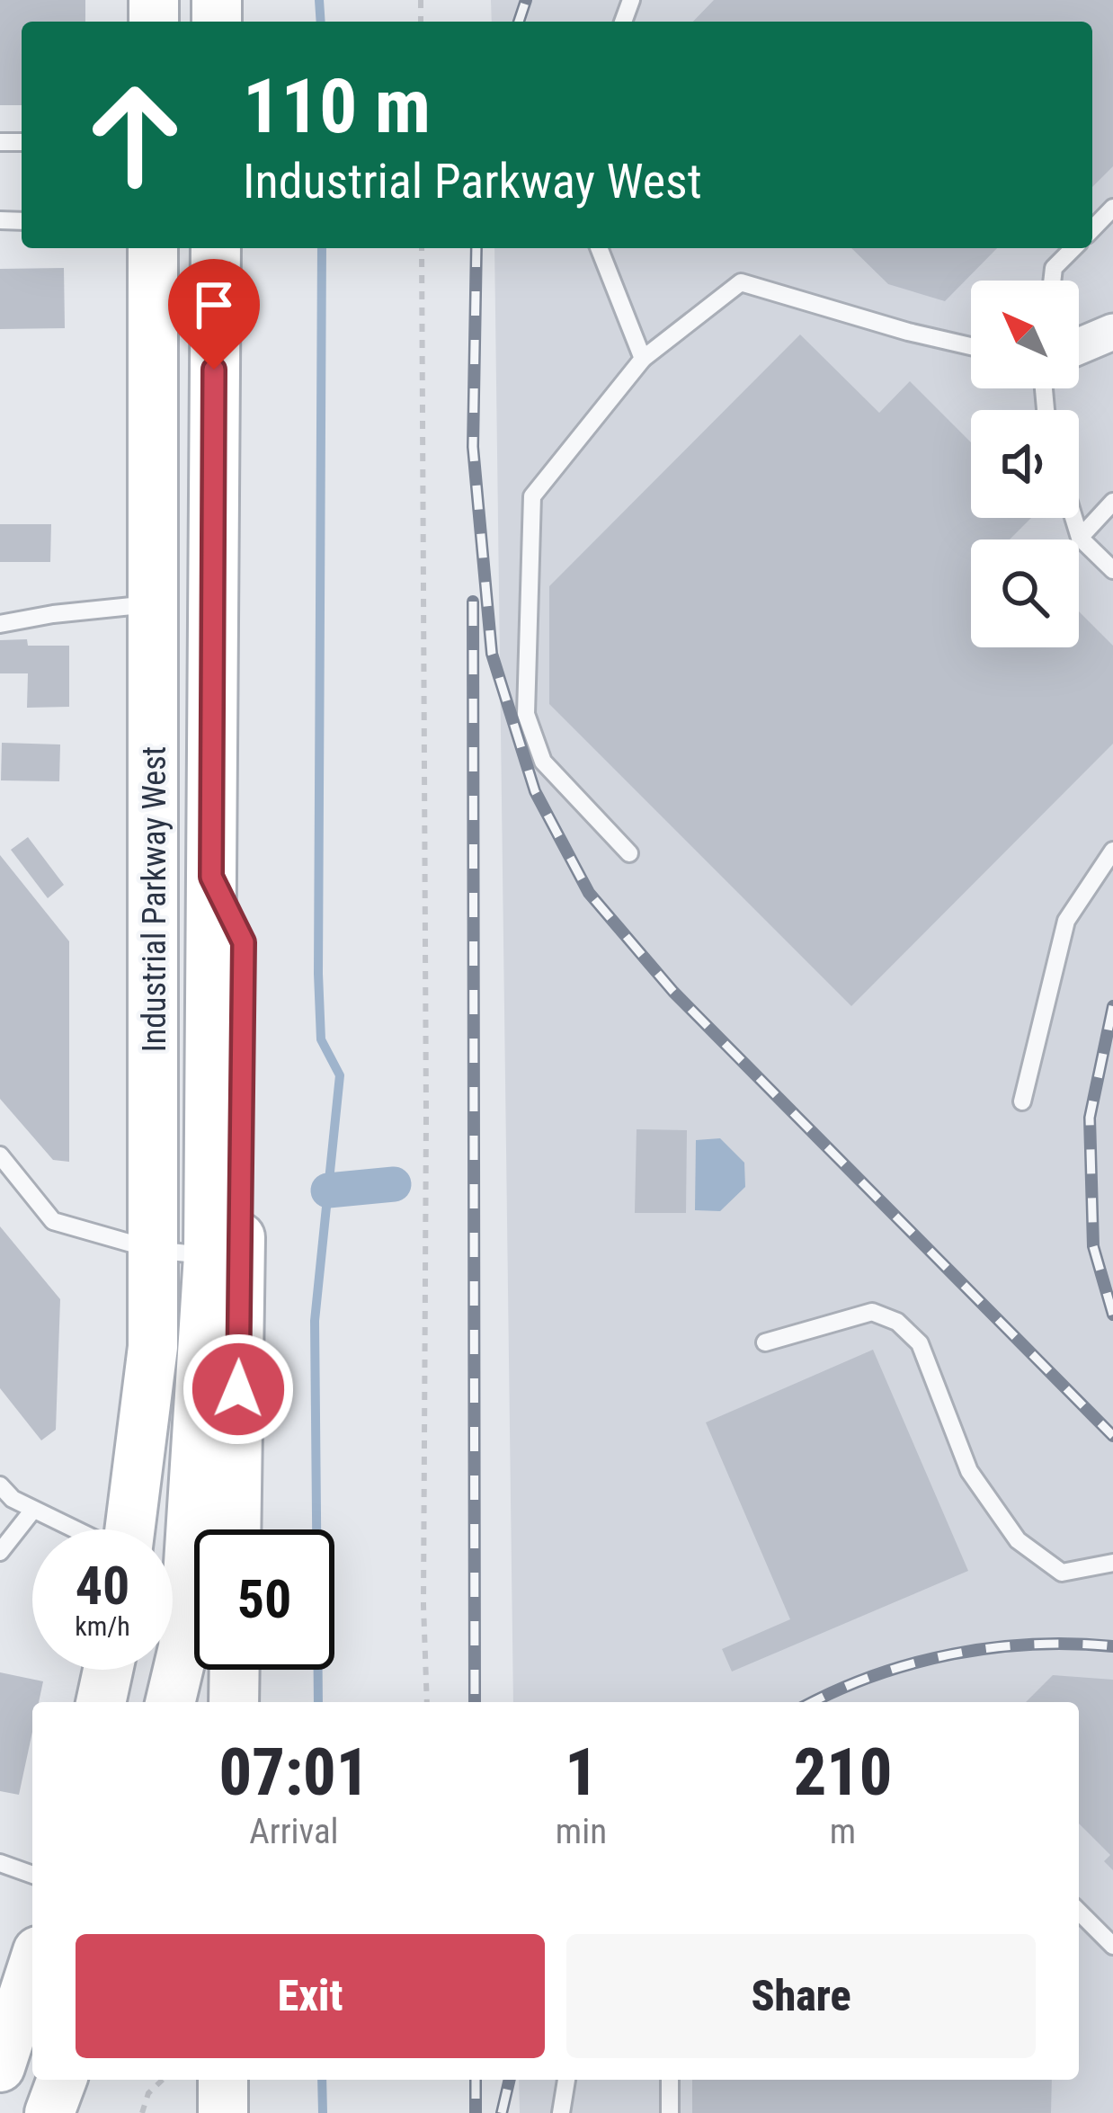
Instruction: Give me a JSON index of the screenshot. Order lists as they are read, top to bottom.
{
  "streets": {
    "main road": ["Industrial Parkway West"]
  },
  "north": "top left",
  "page": {
    "turn": ["110 m", "Industrial Parkway West"],
    "speed": "40 km/h",
    "limit": "50",
    "eta": [
      "07:01",
      "Arrival",
      "1",
      "min",
      "210",
      "m"
    ],
    "buttons": ["Exit", "Share"]
  }
}
